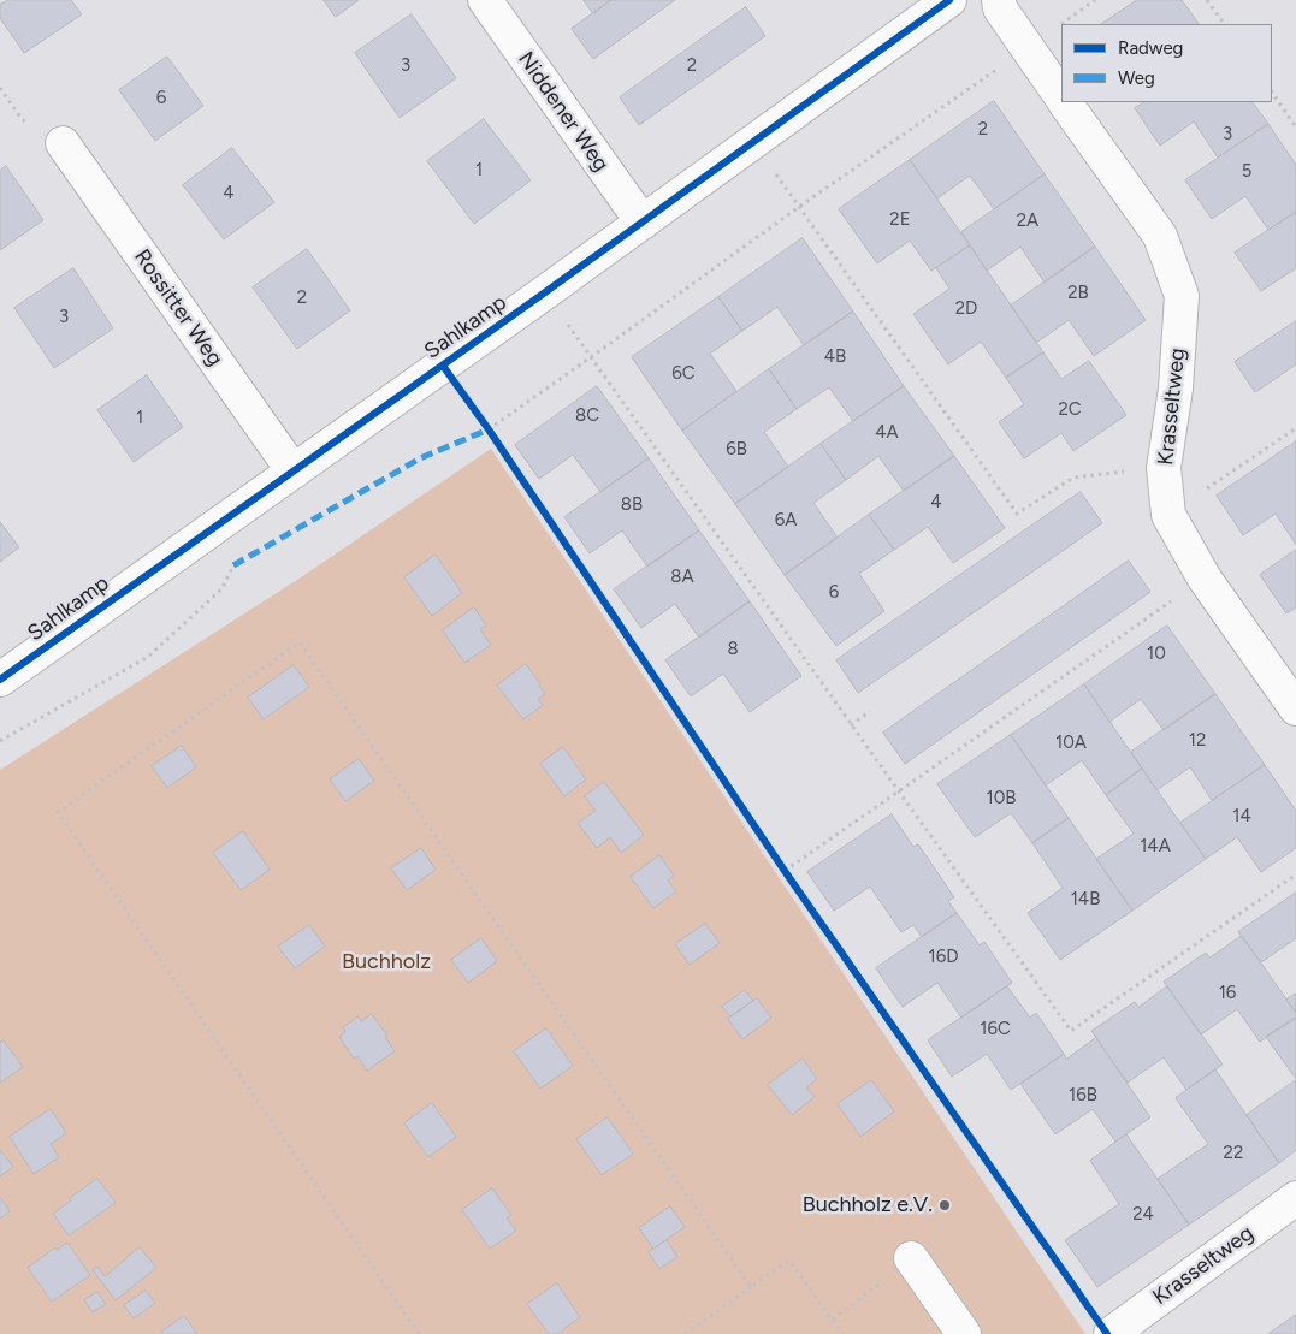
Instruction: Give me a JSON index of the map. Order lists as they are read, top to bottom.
{
  "streets": {
    "street": [
      "Niddener Weg",
      "Rossitter Weg",
      "Sahlkamp",
      "Krasseltweg"
    ]
  },
  "crossings": [
    ["Niddener Weg", "Sahlkamp"],
    ["Rossitter Weg", "Sahlkamp"]
  ],
  "parks": ["Buchholz"],
  "places": ["Buchholz e.V."],
  "house_numbers": [
    "3",
    "2",
    "6",
    "2",
    "3",
    "1",
    "5",
    "4",
    "2E",
    "2A",
    "2B",
    "2",
    "2D",
    "3",
    "4B",
    "6C",
    "2C",
    "8C",
    "1",
    "4A",
    "6B",
    "4",
    "8B",
    "6A",
    "8A",
    "6",
    "8",
    "10",
    "12",
    "10A",
    "10B",
    "14",
    "14A",
    "14B",
    "16D",
    "16",
    "16C",
    "16B",
    "22",
    "24"
  ],
  "legend": ["Radweg", "Weg"]
}
